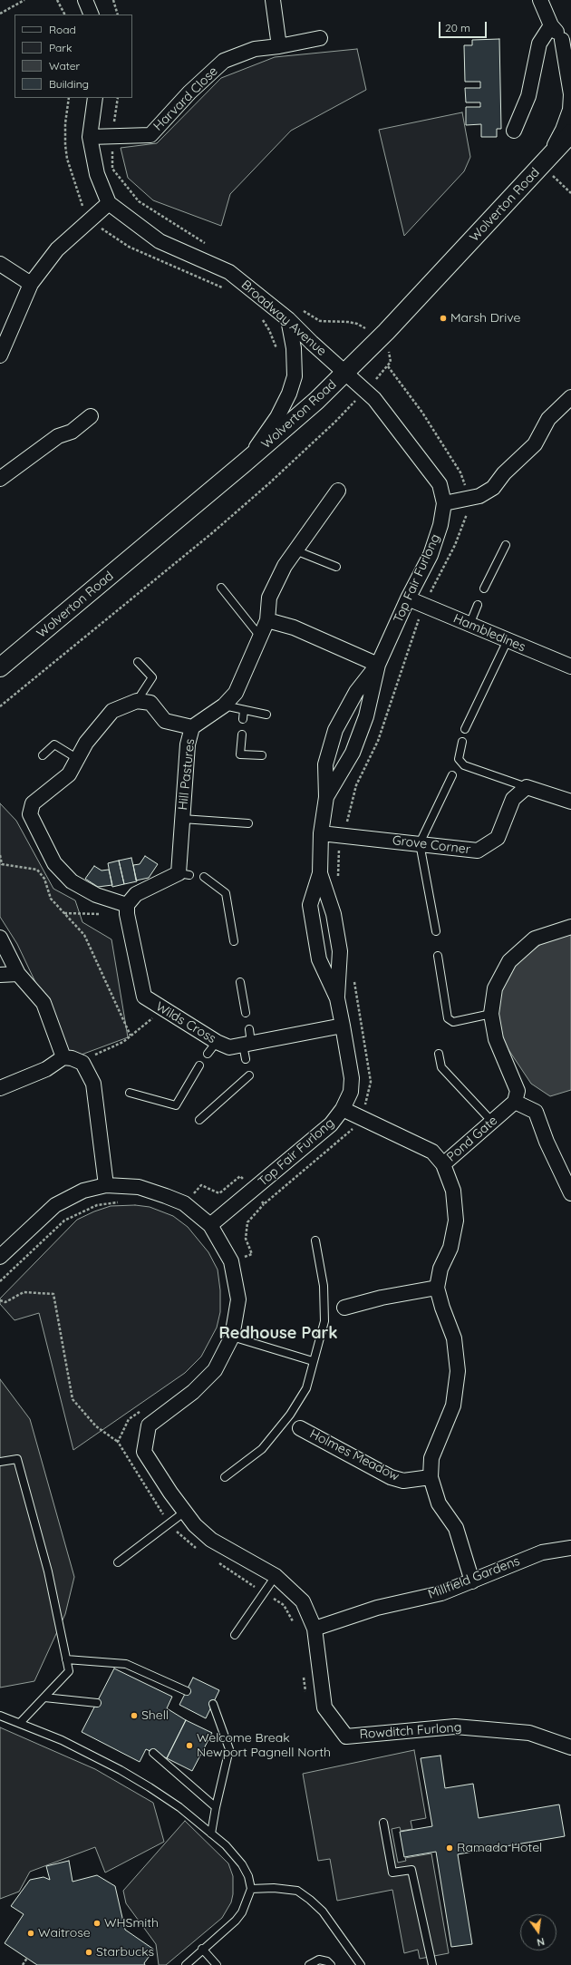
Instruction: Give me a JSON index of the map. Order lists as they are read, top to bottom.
{
  "streets": {
    "street": [
      "Harvard Close",
      "Wolverton Road",
      "Broadway Avenue",
      "Top Fair Furlong",
      "Hambledines",
      "Hill Pastures",
      "Grove Corner",
      "Wilds Cross",
      "Pond Gate",
      "Holmes Meadow",
      "Millfield Gardens",
      "Rowditch Furlong"
    ]
  },
  "crossings": [
    ["Wolverton Road", "Broadway Avenue"],
    ["Wolverton Road", "Top Fair Furlong"],
    ["Broadway Avenue", "Top Fair Furlong"],
    ["Top Fair Furlong", "Hambledines"],
    ["Top Fair Furlong", "Grove Corner"],
    ["Top Fair Furlong", "Wilds Cross"],
    ["Top Fair Furlong", "Pond Gate"],
    ["Top Fair Furlong", "Rowditch Furlong"],
    ["Hill Pastures", "Wilds Cross"],
    ["Millfield Gardens", "Rowditch Furlong"]
  ],
  "districts": ["Redhouse Park"],
  "places": [
    "Marsh Drive",
    "Shell",
    "Welcome Break Newport Pagnell North",
    "Ramada Hotel",
    "WHSmith",
    "Waitrose",
    "Starbucks"
  ],
  "legend": [
    "Road",
    "Park",
    "Water",
    "Building"
  ],
  "scale_bar": "20 m",
  "north": "bottom"
}
